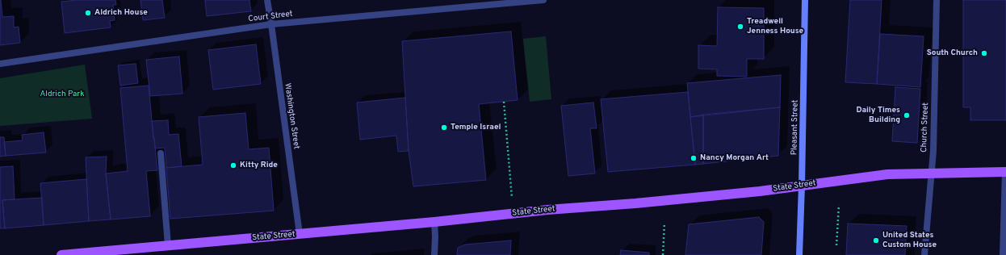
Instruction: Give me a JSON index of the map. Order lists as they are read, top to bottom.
{
  "streets": {
    "main road": ["Pleasant Street", "State Street"],
    "street": ["Court Street", "Washington Street", "Church Street"]
  },
  "crossings": [
    ["Court Street", "Washington Street"],
    ["Washington Street", "State Street"],
    ["Pleasant Street", "State Street"],
    ["Church Street", "State Street"]
  ],
  "parks": ["Aldrich Park"],
  "places": [
    "Aldrich House",
    "Treadwell Jenness House",
    "South Church",
    "Daily Times Building",
    "Temple Israel",
    "Nancy Morgan Art",
    "Kitty Ride",
    "United States Custom House"
  ]
}
